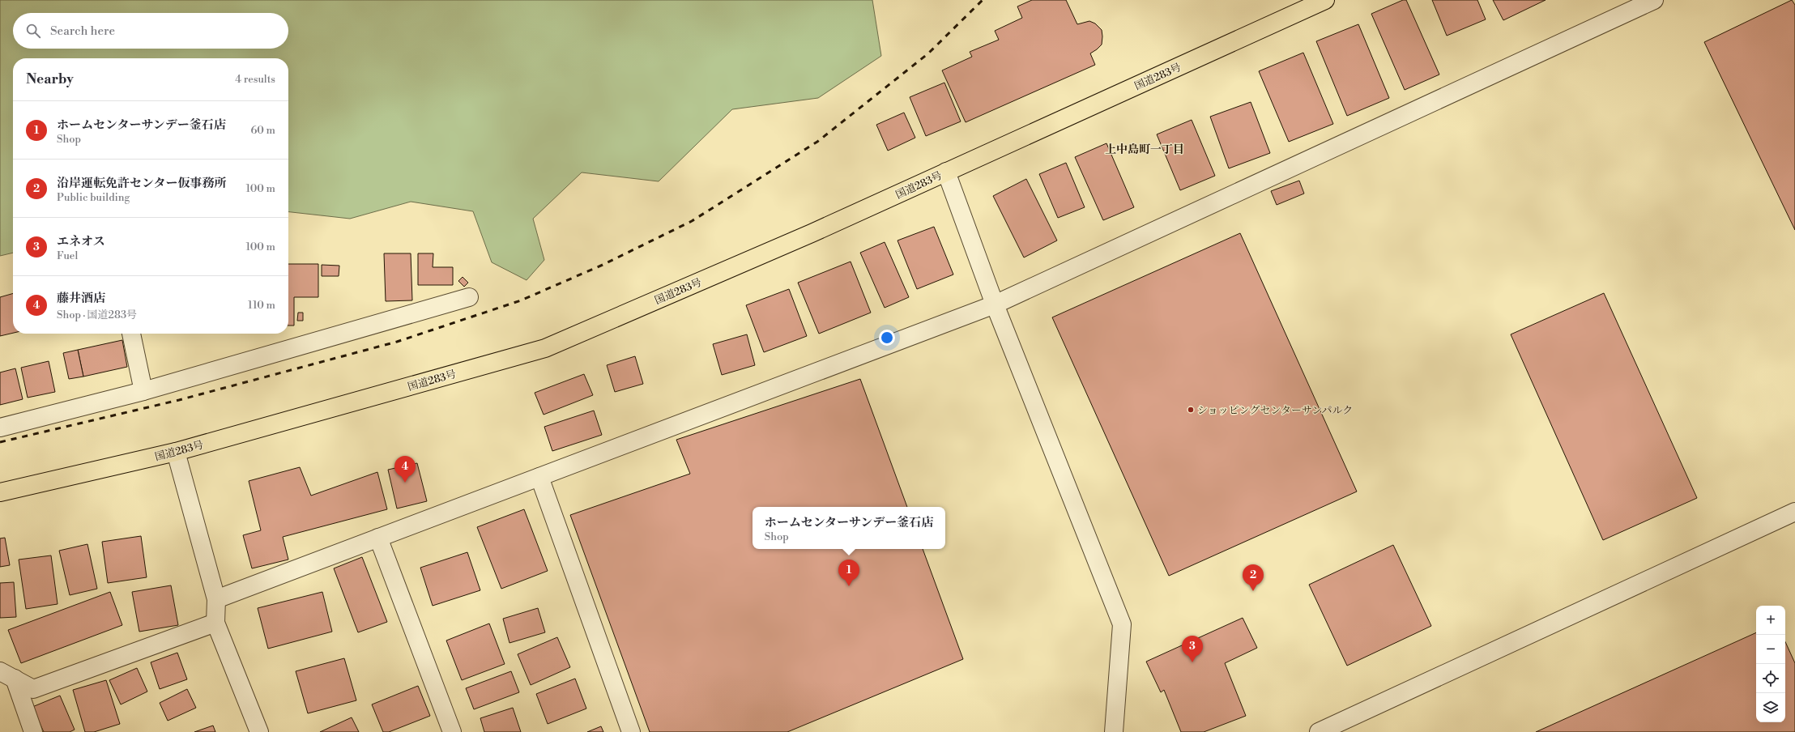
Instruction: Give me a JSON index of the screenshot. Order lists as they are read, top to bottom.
{
  "streets": {
    "highway": ["国道283号"]
  },
  "districts": ["上中島町一丁目"],
  "places": ["ショッピングセンターサンパルク"],
  "page": {
    "search": "Search here",
    "heading": ["Nearby", "4 results"],
    "list": [
      {
        "mark": "1",
        "name": "ホームセンターサンデー釜石店",
        "note": "Shop",
        "value": "60 m"
      },
      {
        "mark": "2",
        "name": "沿岸運転免許センター仮事務所",
        "note": "Public building",
        "value": "100 m"
      },
      {
        "mark": "3",
        "name": "エネオス",
        "note": "Fuel",
        "value": "100 m"
      },
      {
        "mark": "4",
        "name": "藤井酒店",
        "note": "Shop · 国道283号",
        "value": "110 m"
      }
    ],
    "pins": [
      "4",
      "1",
      "2",
      "3"
    ],
    "popup": ["ホームセンターサンデー釜石店", "Shop"],
    "map_buttons": ["+", "−"]
  }
}
